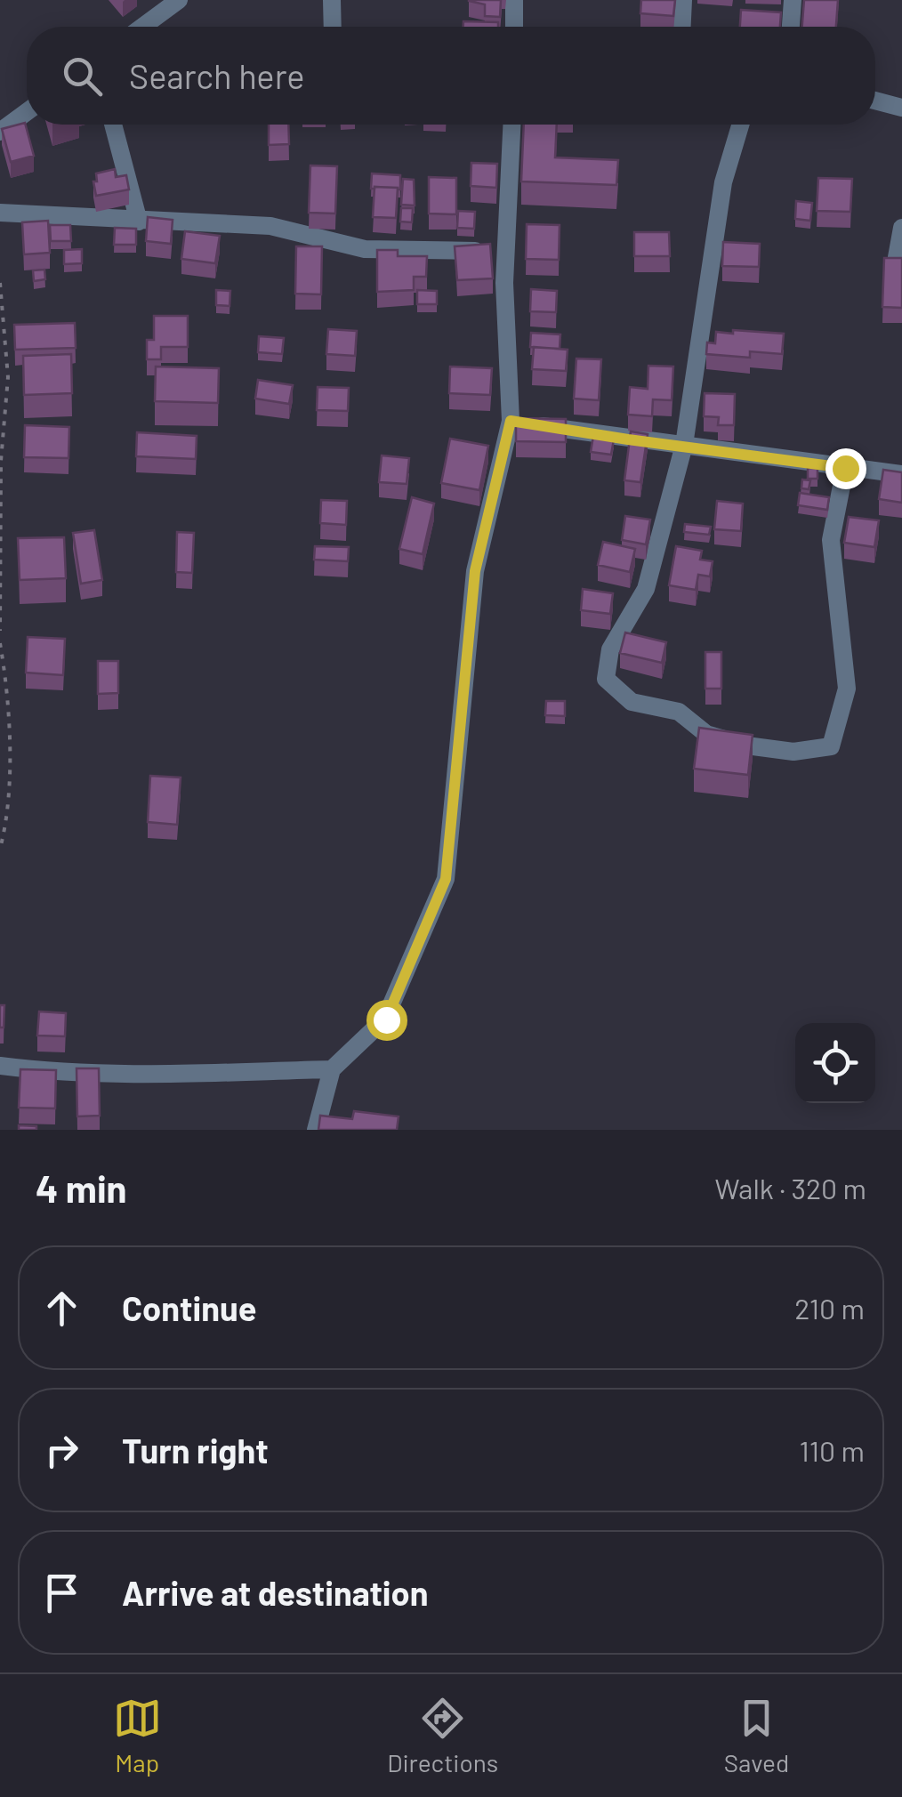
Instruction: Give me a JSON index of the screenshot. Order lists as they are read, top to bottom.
{
  "page": {
    "search": "Search here",
    "heading": ["4 min", "Walk · 320 m"],
    "list": [
      ["Continue", "210 m"],
      ["Turn right", "110 m"],
      "Arrive at destination"
    ],
    "nav": ["Map", "Directions", "Saved"]
  }
}
